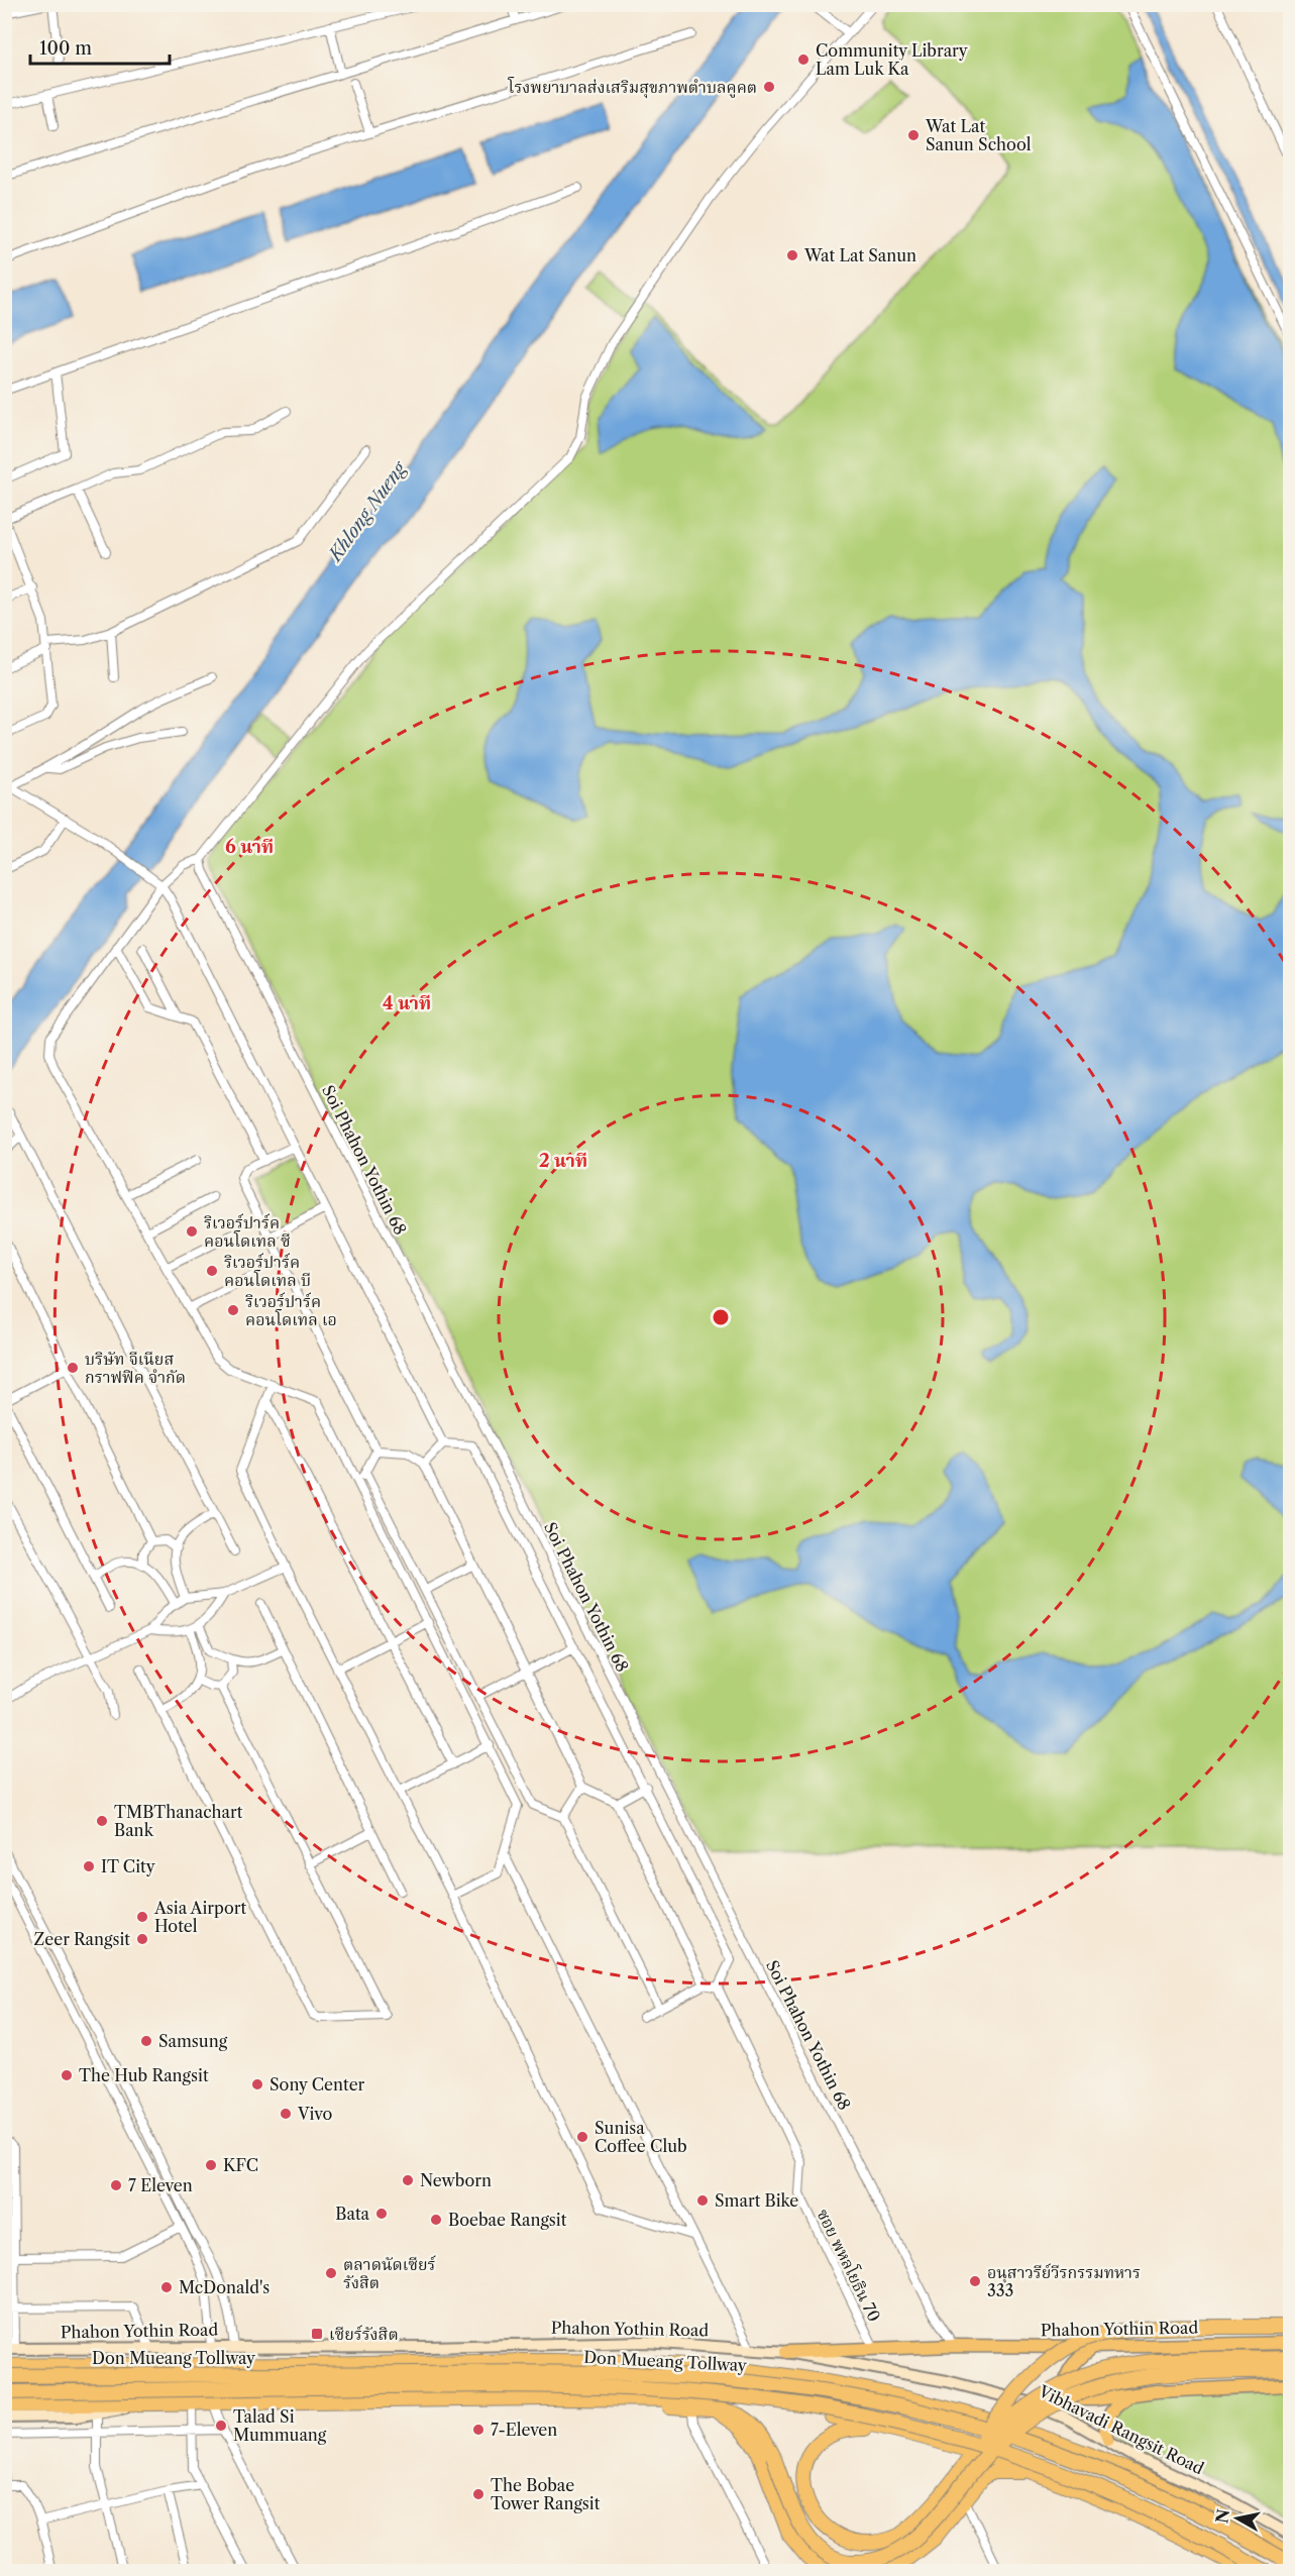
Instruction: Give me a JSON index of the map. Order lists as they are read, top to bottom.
{
  "streets": {
    "highway": ["Phahon Yothin Road", "Don Mueang Tollway", "Vibhavadi Rangsit Road"],
    "street": ["Soi Phahon Yothin 68", "ซอย พหลโยธิน 70"]
  },
  "crossings": [
    ["Soi Phahon Yothin 68", "Phahon Yothin Road"],
    ["ซอย พหลโยธิน 70", "Phahon Yothin Road"],
    ["Phahon Yothin Road", "Vibhavadi Rangsit Road"]
  ],
  "water": ["Khlong Nueng"],
  "places": {
    "other": [
      "Community Library Lam Luk Ka",
      "โรงพยาบาลส่งเสริมสุขภาพตำบลคูคต",
      "Wat Lat Sanun School",
      "Wat Lat Sanun",
      "ริเวอร์ปาร์ค คอนโดเทล ซี",
      "ริเวอร์ปาร์ค คอนโดเทล บี",
      "ริเวอร์ปาร์ค คอนโดเทล เอ",
      "บริษัท จีเนียส กราฟฟิค จำกัด",
      "TMBThanachart Bank",
      "IT City",
      "Asia Airport Hotel",
      "Zeer Rangsit",
      "Samsung",
      "The Hub Rangsit",
      "Sony Center",
      "Vivo",
      "Sunisa Coffee Club",
      "KFC",
      "Newborn",
      "7 Eleven",
      "Smart Bike",
      "Bata",
      "Boebae Rangsit",
      "ตลาดนัดเซียร์ รังสิต",
      "อนุสาวรีย์วีรกรรมทหาร 333",
      "McDonald's",
      "Talad Si Mummuang",
      "7-Eleven",
      "The Bobae Tower Rangsit"
    ],
    "transit": ["เซียร์รังสิต"]
  },
  "scale_bar": "100 m",
  "north": "left",
  "rings": ["6 นาที", "4 นาที", "2 นาที"]
}
